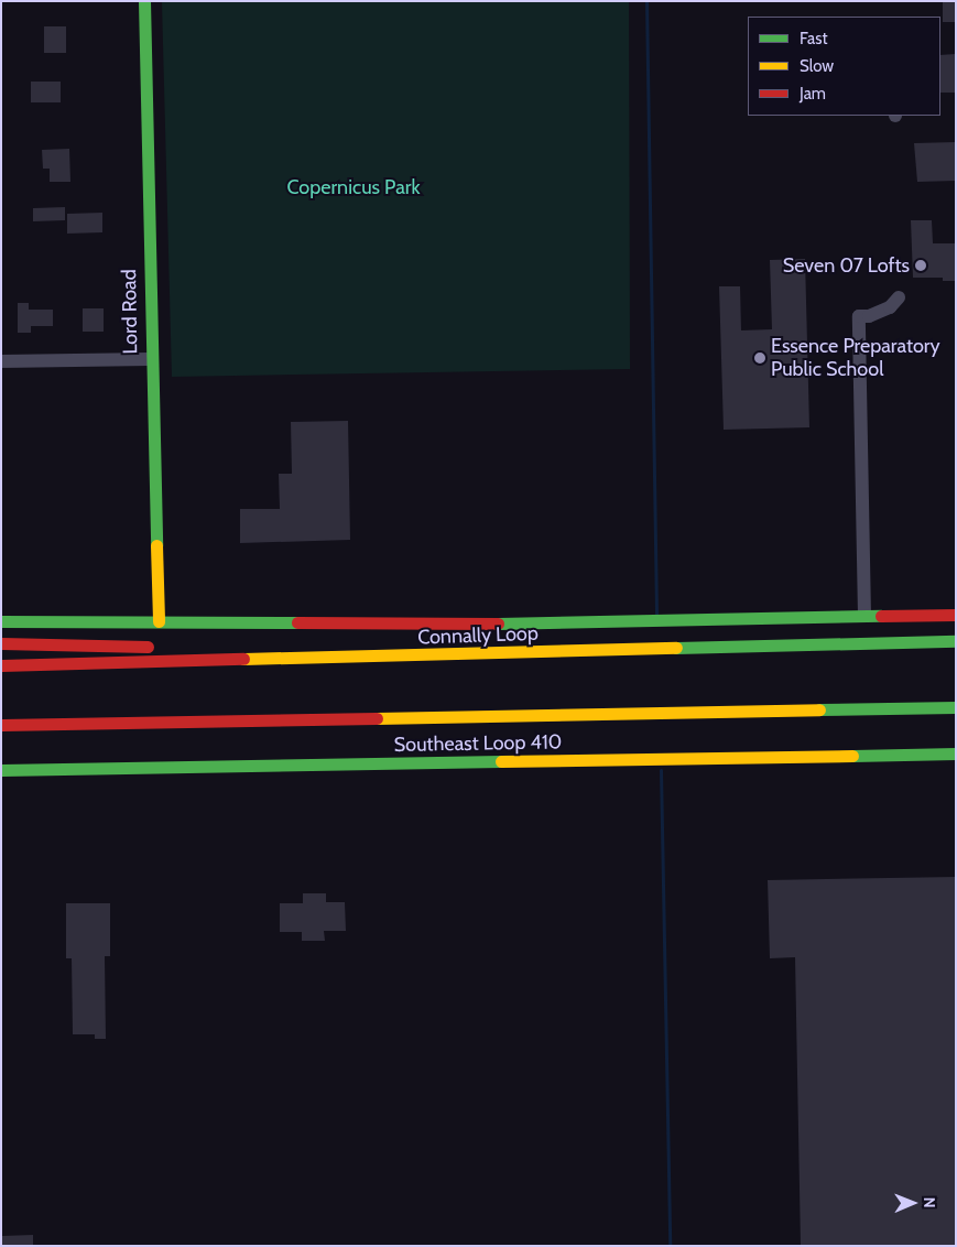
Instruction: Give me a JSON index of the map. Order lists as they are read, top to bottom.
{
  "streets": {
    "main road": ["Lord Road", "Connally Loop", "Southeast Loop 410"]
  },
  "parks": ["Copernicus Park"],
  "places": ["Seven 07 Lofts", "Essence Preparatory Public School"],
  "legend": ["Fast", "Slow", "Jam"],
  "north": "right"
}
